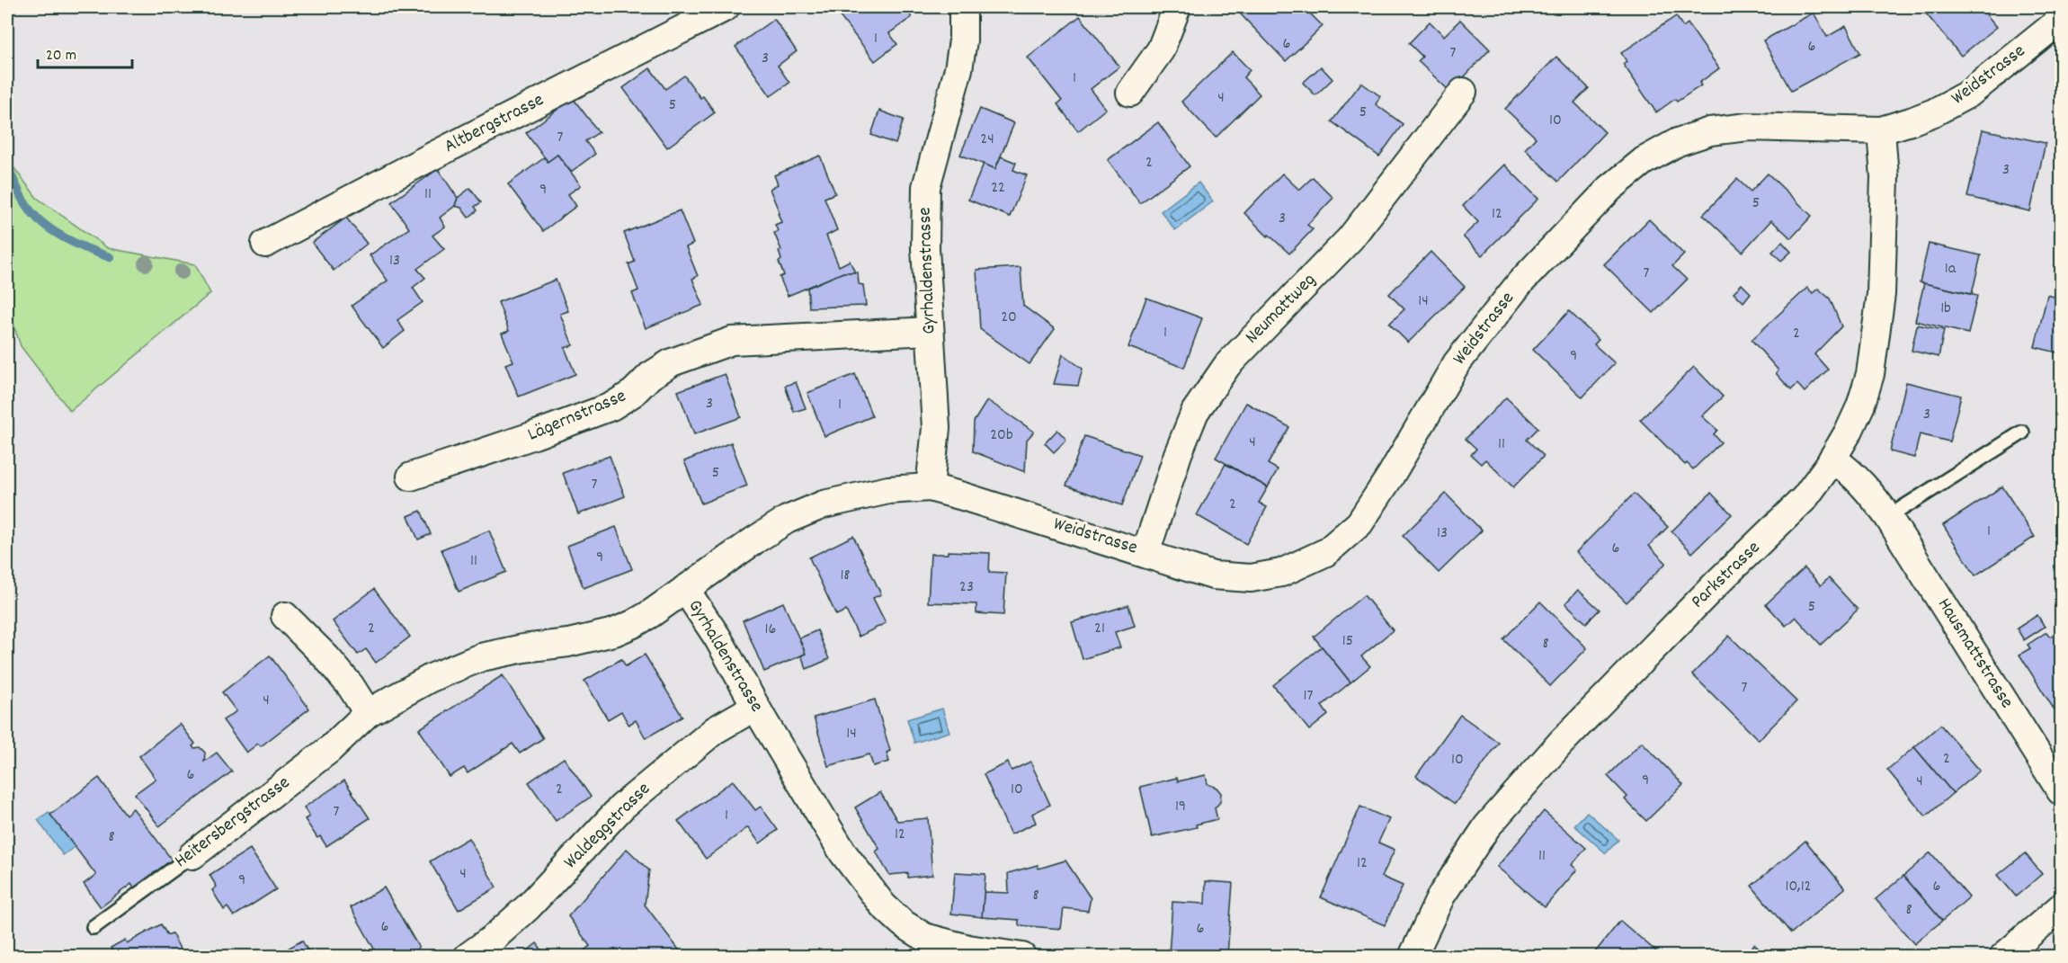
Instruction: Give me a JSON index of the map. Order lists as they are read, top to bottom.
{
  "streets": {
    "street": [
      "Weidstrasse",
      "Altbergstrasse",
      "Gyrhaldenstrasse",
      "Neumattweg",
      "Lägernstrasse",
      "Parkstrasse",
      "Hausmattstrasse",
      "Heitersbergstrasse",
      "Waldeggstrasse"
    ]
  },
  "crossings": [
    ["Weidstrasse", "Gyrhaldenstrasse"],
    ["Weidstrasse", "Neumattweg"],
    ["Weidstrasse", "Parkstrasse"],
    ["Gyrhaldenstrasse", "Lägernstrasse"],
    ["Gyrhaldenstrasse", "Heitersbergstrasse"],
    ["Gyrhaldenstrasse", "Waldeggstrasse"],
    ["Parkstrasse", "Hausmattstrasse"]
  ],
  "house_numbers": [
    "1",
    "6",
    "6",
    "7",
    "3",
    "1",
    "4",
    "5",
    "5",
    "10",
    "7",
    "24",
    "2",
    "3",
    "22",
    "9",
    "11",
    "5",
    "12",
    "3",
    "13",
    "1a",
    "7",
    "14",
    "1b",
    "20",
    "1",
    "2",
    "9",
    "3",
    "1",
    "3",
    "20b",
    "4",
    "11",
    "5",
    "7",
    "2",
    "1",
    "13",
    "6",
    "9",
    "11",
    "18",
    "23",
    "5",
    "2",
    "21",
    "16",
    "15",
    "8",
    "7",
    "17",
    "4",
    "14",
    "2",
    "10",
    "6",
    "9",
    "4",
    "2",
    "10",
    "19",
    "7",
    "1",
    "12",
    "8",
    "11",
    "12",
    "4",
    "9",
    "10,12",
    "6",
    "8",
    "8",
    "6",
    "6"
  ],
  "scale_bar": "20 m"
}
